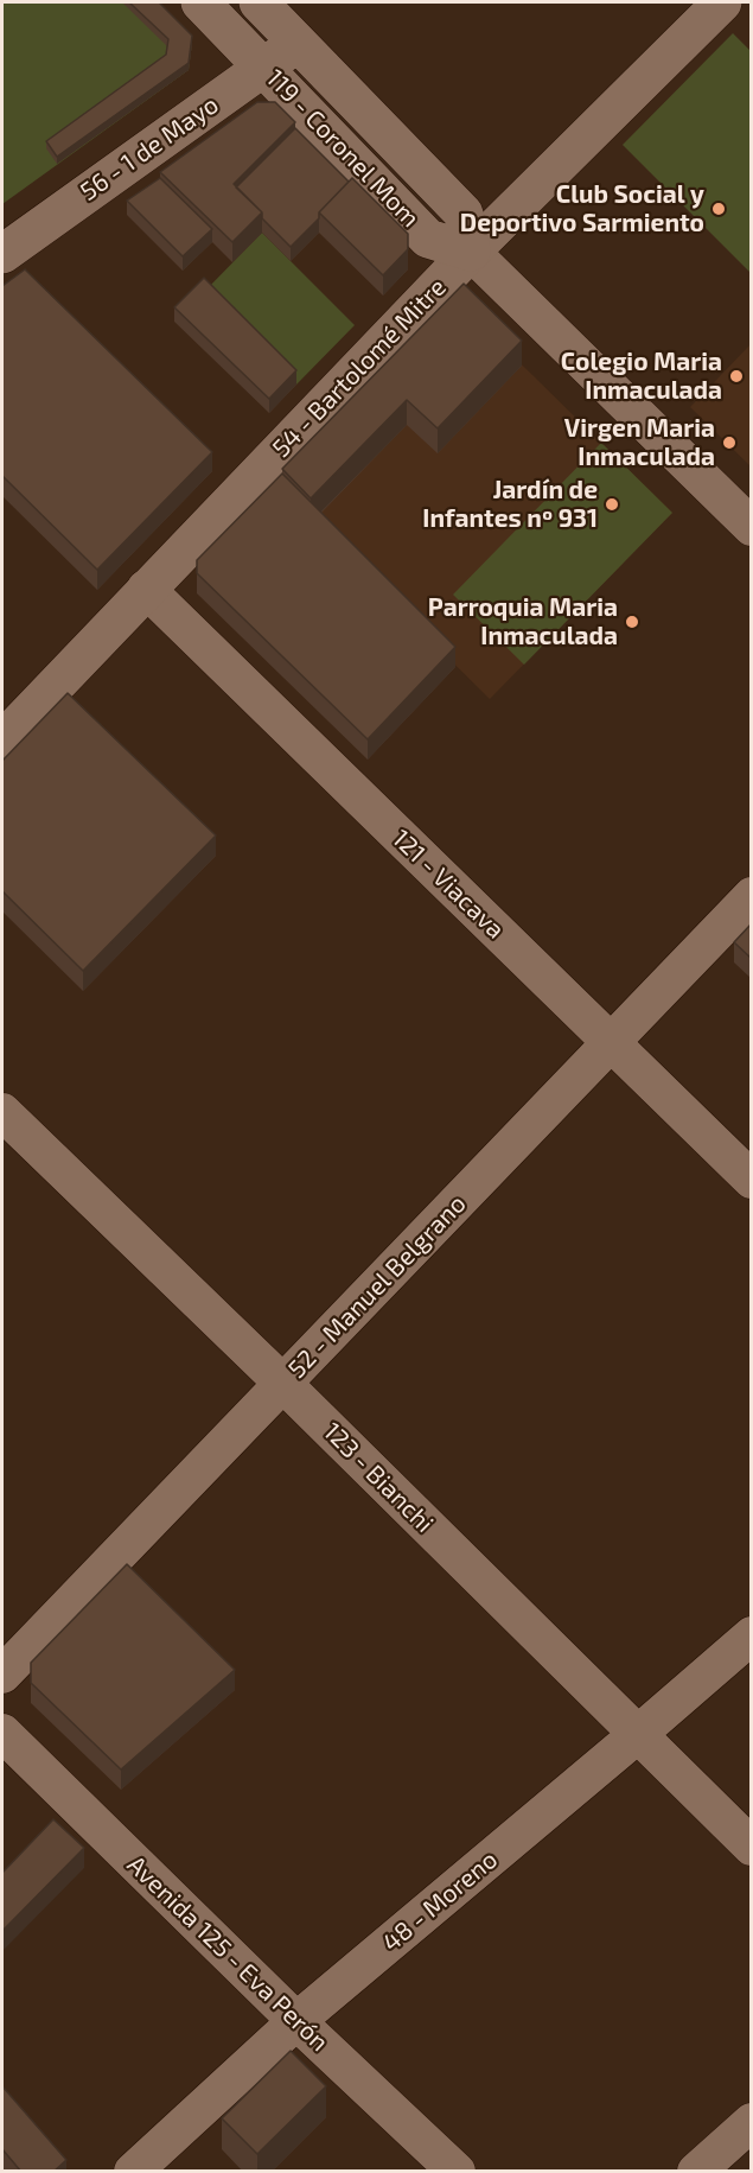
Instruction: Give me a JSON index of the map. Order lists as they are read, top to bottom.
{
  "streets": {
    "main road": ["56 - 1 de Mayo", "119 - Coronel Mom", "54 - Bartolomé Mitre"],
    "street": [
      "121 - Viacava",
      "52 - Manuel Belgrano",
      "123 - Bianchi",
      "48 - Moreno",
      "Avenida 125 - Eva Perón"
    ]
  },
  "crossings": [
    ["56 - 1 de Mayo", "119 - Coronel Mom"],
    ["119 - Coronel Mom", "54 - Bartolomé Mitre"],
    ["54 - Bartolomé Mitre", "121 - Viacava"],
    ["121 - Viacava", "52 - Manuel Belgrano"],
    ["52 - Manuel Belgrano", "123 - Bianchi"],
    ["123 - Bianchi", "48 - Moreno"],
    ["48 - Moreno", "Avenida 125 - Eva Perón"]
  ],
  "places": [
    "Club Social y Deportivo Sarmiento",
    "Colegio Maria Inmaculada",
    "Virgen Maria Inmaculada",
    "Jardín de Infantes nº 931",
    "Parroquia Maria Inmaculada"
  ]
}
